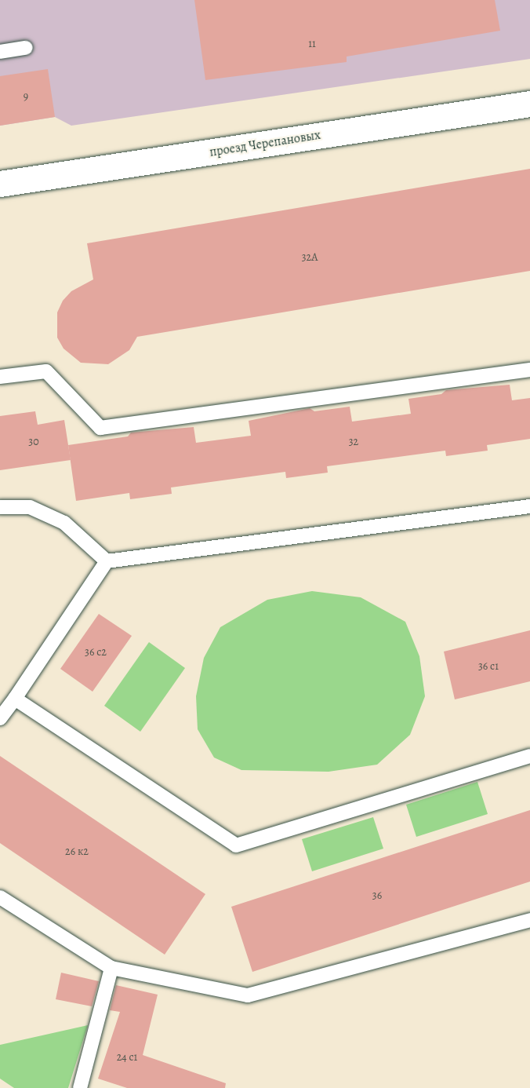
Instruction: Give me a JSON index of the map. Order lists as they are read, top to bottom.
{
  "streets": {
    "street": ["проезд Черепановых"]
  },
  "house_numbers": [
    "11",
    "9",
    "32А",
    "30",
    "32",
    "36 с2",
    "36 с1",
    "26 к2",
    "36",
    "24 с1"
  ]
}
